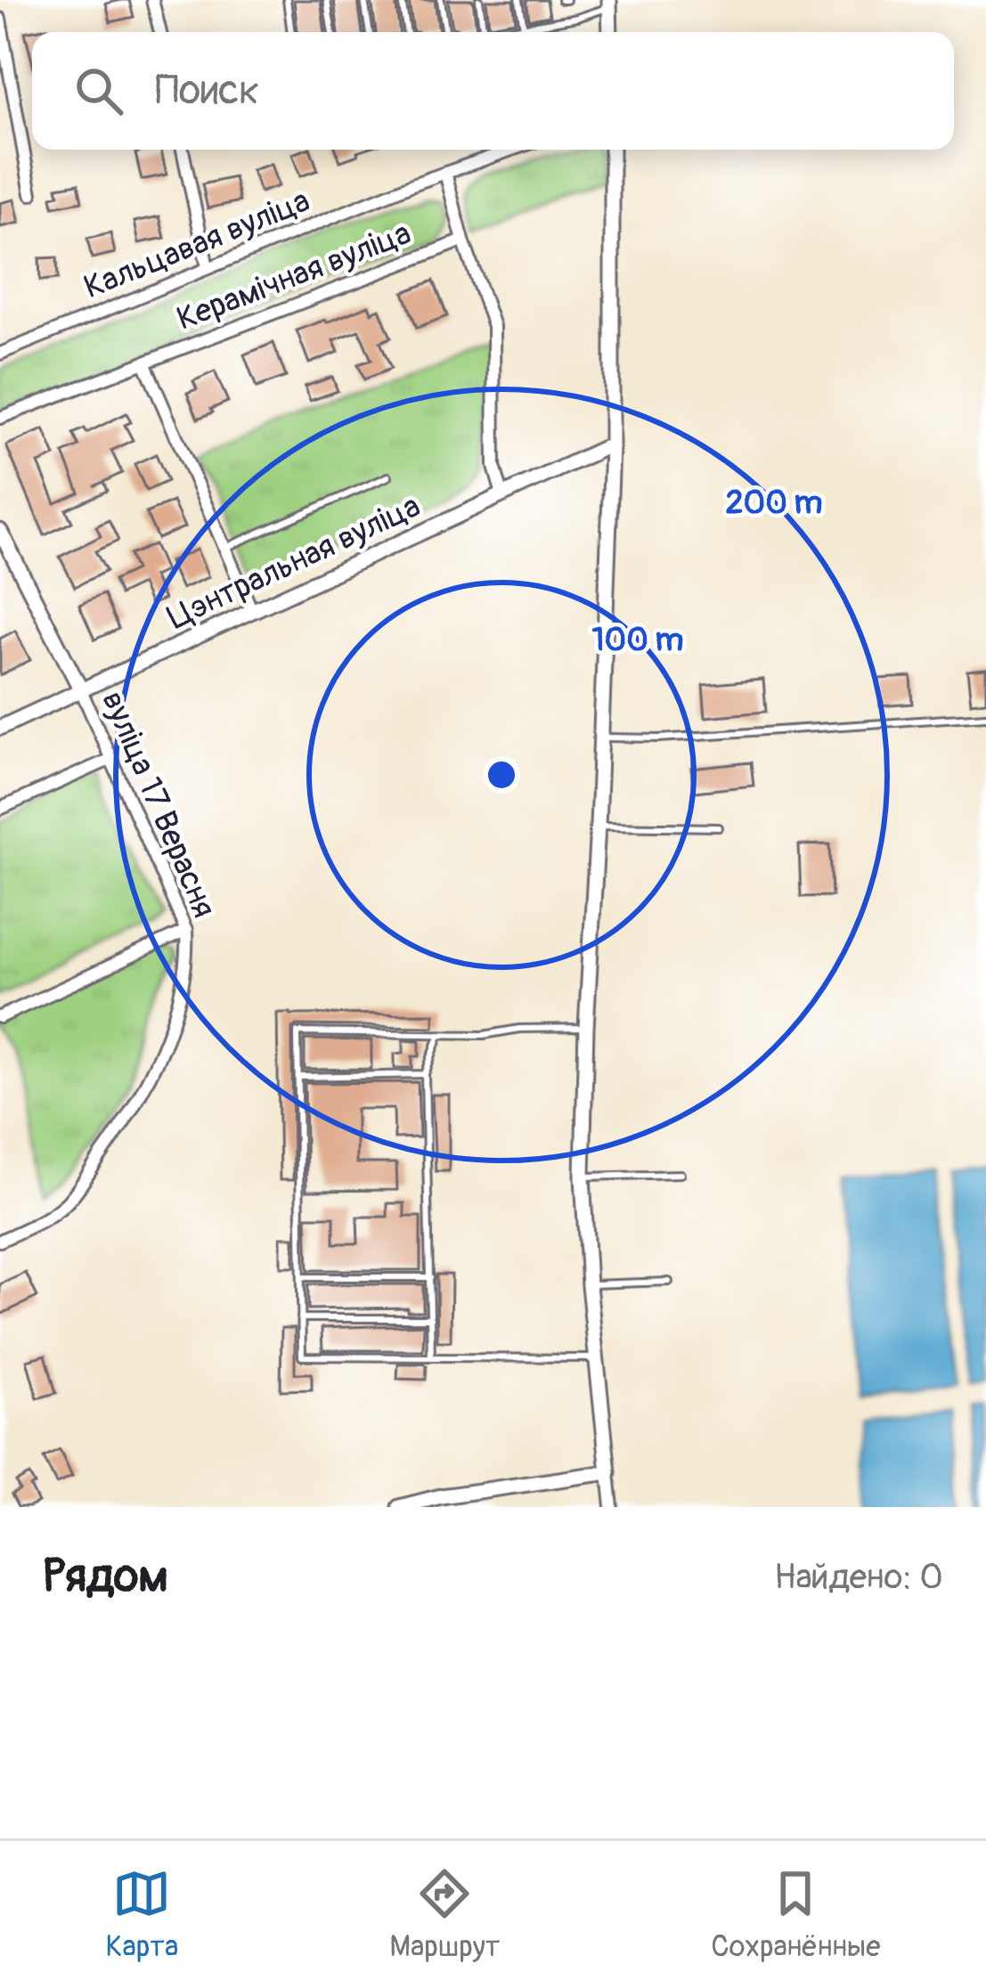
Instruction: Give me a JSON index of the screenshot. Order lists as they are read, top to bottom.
{
  "streets": {
    "street": [
      "Кальцавая вуліца",
      "Керамічная вуліца",
      "Цэнтральная вуліца",
      "вуліца 17 Верасня"
    ]
  },
  "crossings": [
    ["Цэнтральная вуліца", "вуліца 17 Верасня"]
  ],
  "page": {
    "search": "Поиск",
    "heading": ["Рядом", "Найдено: 0"],
    "nav": ["Карта", "Маршрут", "Сохранённые"]
  },
  "rings": ["200 m", "100 m"]
}
